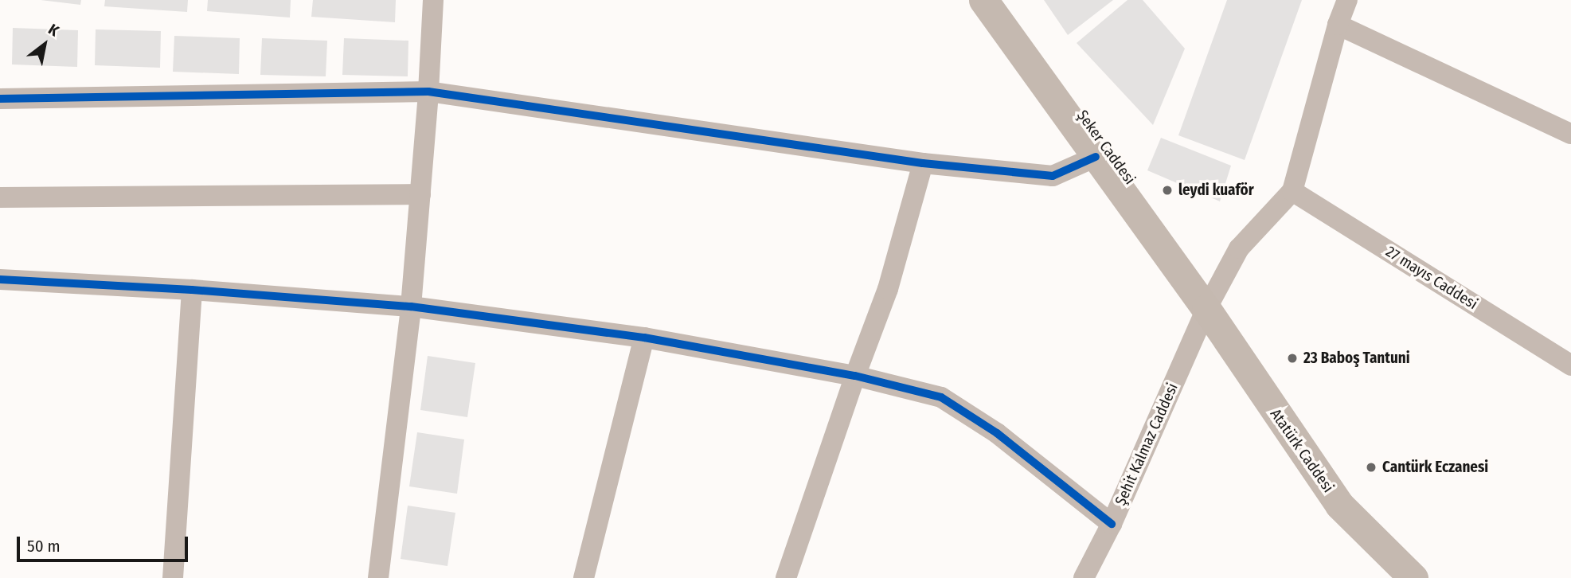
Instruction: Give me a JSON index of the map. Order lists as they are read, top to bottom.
{
  "streets": {
    "main road": ["Şeker Caddesi", "Atatürk Caddesi"],
    "street": ["27 mayıs Caddesi", "Şehit Kalmaz Caddesi"]
  },
  "crossings": [
    ["Şeker Caddesi", "Şehit Kalmaz Caddesi"],
    ["Şeker Caddesi", "Atatürk Caddesi"],
    ["27 mayıs Caddesi", "Şehit Kalmaz Caddesi"],
    ["Şehit Kalmaz Caddesi", "Atatürk Caddesi"]
  ],
  "places": ["leydi kuaför", "23 Baboş Tantuni", "Cantürk Eczanesi"],
  "scale_bar": "50 m",
  "north": "top right"
}
